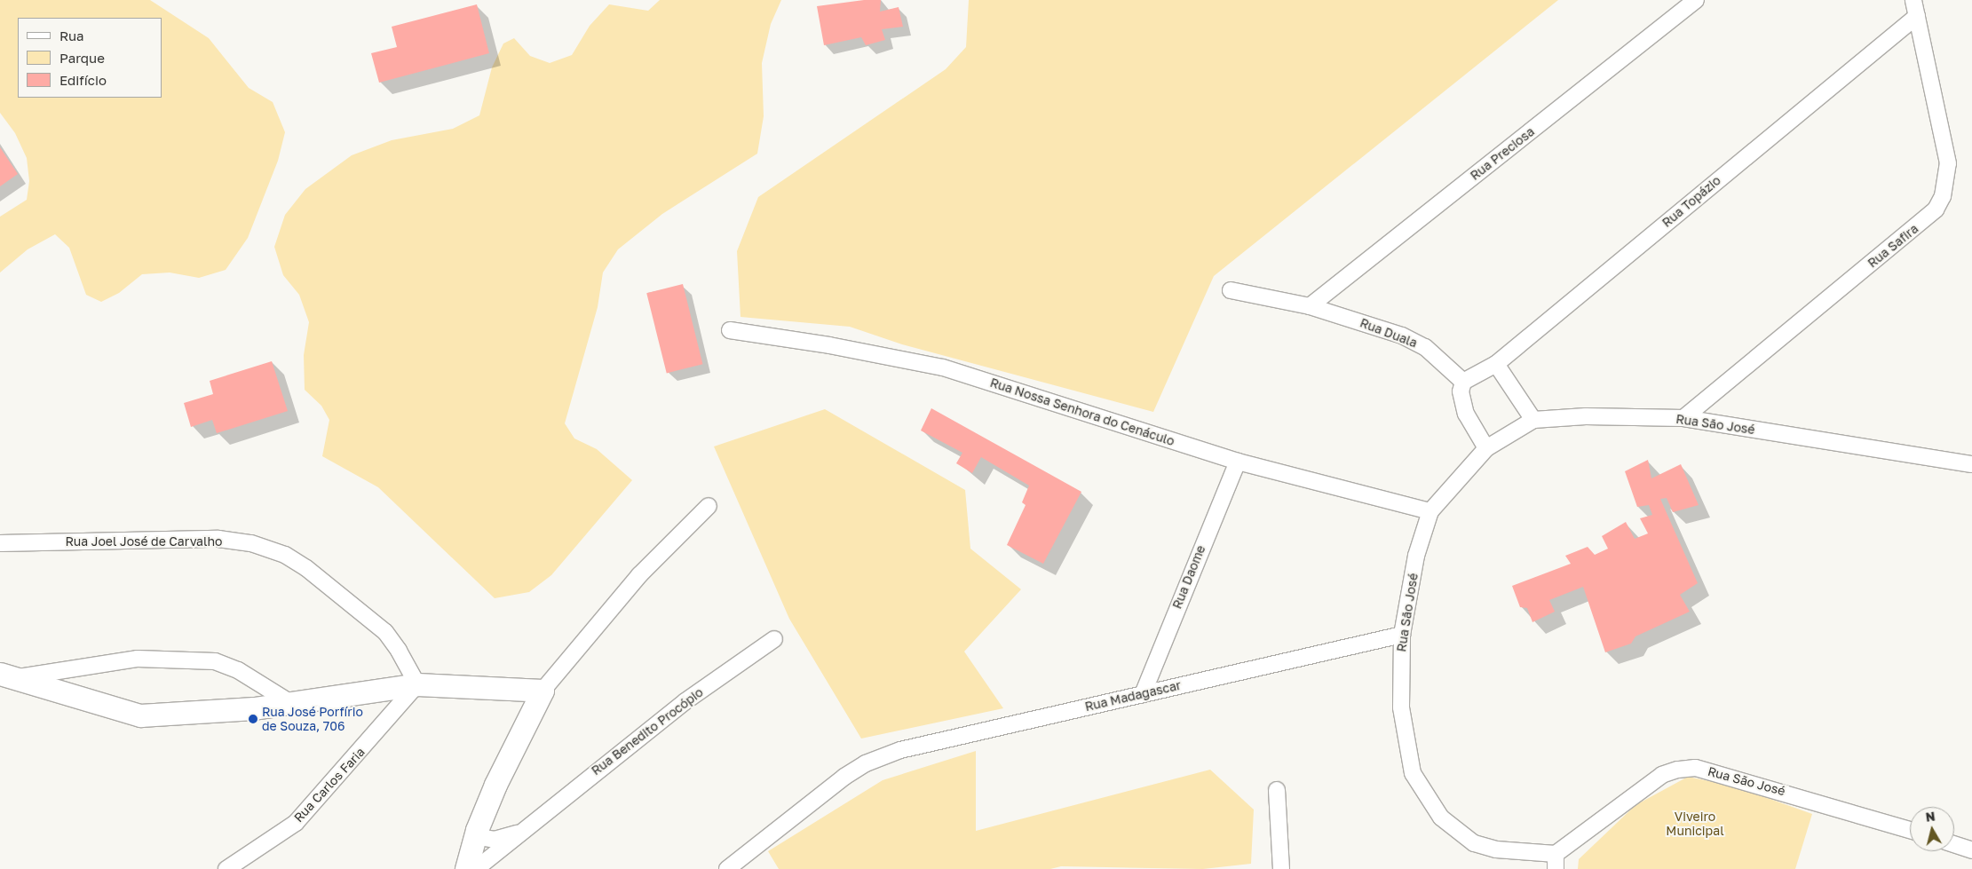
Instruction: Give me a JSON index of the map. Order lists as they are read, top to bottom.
{
  "streets": {
    "street": [
      "Rua Preciosa",
      "Rua Topázio",
      "Rua Safira",
      "Rua Duala",
      "Rua Nossa Senhora do Cenáculo",
      "Rua São José",
      "Rua Joel José de Carvalho",
      "Rua Daome",
      "Rua Madagascar",
      "Rua Benedito Procópio",
      "Rua Carlos Faria"
    ]
  },
  "crossings": [
    ["Rua Preciosa", "Rua Duala"],
    ["Rua Topázio", "Rua Safira"],
    ["Rua Topázio", "Rua Duala"],
    ["Rua Safira", "Rua São José"],
    ["Rua Nossa Senhora do Cenáculo", "Rua São José"],
    ["Rua Nossa Senhora do Cenáculo", "Rua Daome"],
    ["Rua São José", "Rua Madagascar"],
    ["Rua Joel José de Carvalho", "Rua Carlos Faria"],
    ["Rua Daome", "Rua Madagascar"]
  ],
  "parks": ["Viveiro Municipal"],
  "places": ["Rua José Porfírio de Souza, 706"],
  "legend": ["Rua", "Parque", "Edifício"],
  "north": "top"
}
